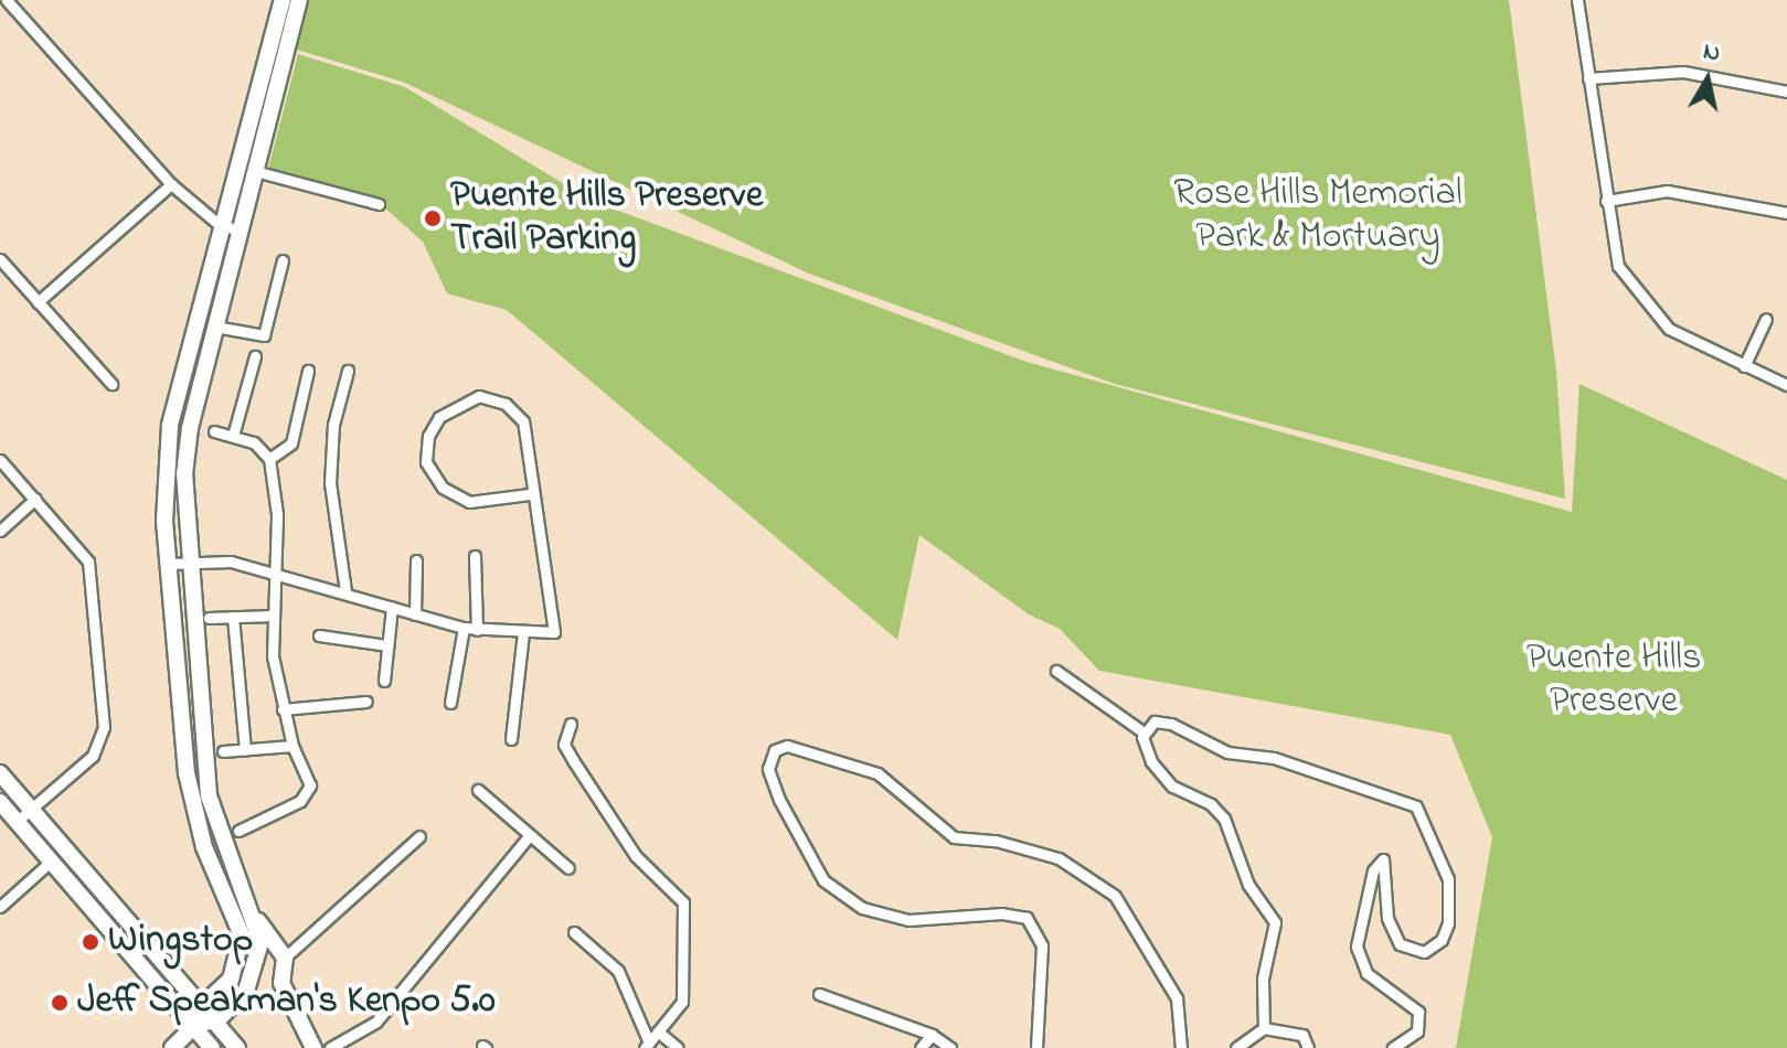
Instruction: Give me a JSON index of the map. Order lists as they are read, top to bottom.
{
  "parks": ["Rose Hills Memorial Park & Mortuary", "Puente Hills Preserve"],
  "places": ["Puente Hills Preserve Trail Parking", "Wingstop", "Jeff Speakman's Kenpo 5.0"],
  "north": "top"
}
